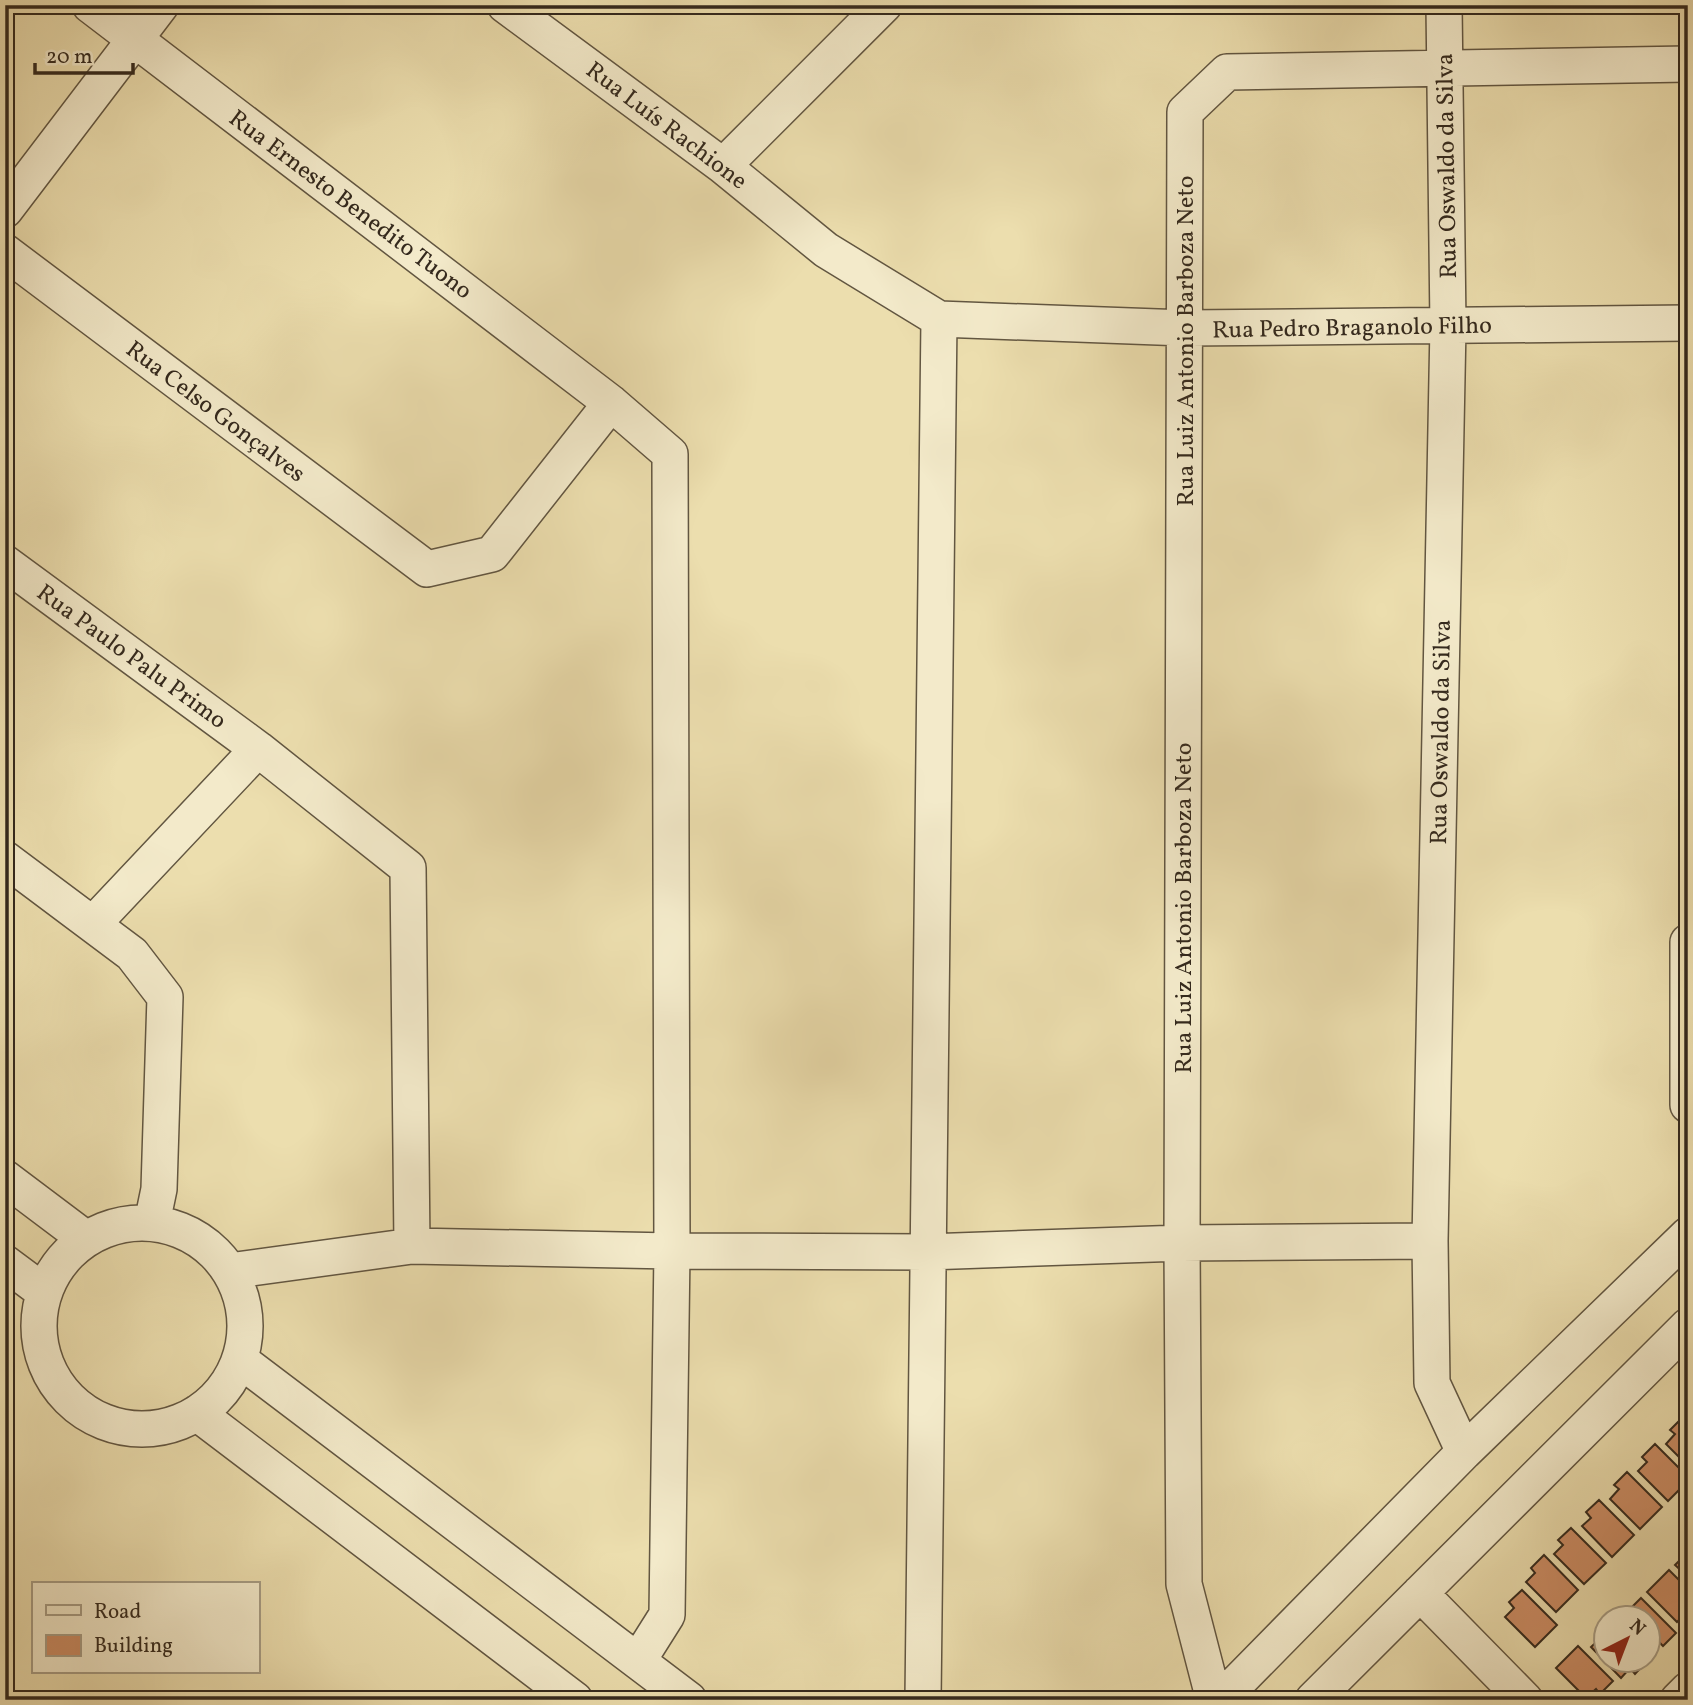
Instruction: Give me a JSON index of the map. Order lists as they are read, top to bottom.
{
  "streets": {
    "street": [
      "Rua Luís Rachione",
      "Rua Oswaldo da Silva",
      "Rua Ernesto Benedito Tuono",
      "Rua Pedro Braganolo Filho",
      "Rua Luiz Antonio Barboza Neto",
      "Rua Celso Gonçalves",
      "Rua Paulo Palu Primo"
    ]
  },
  "crossings": [
    ["Rua Luís Rachione", "Rua Pedro Braganolo Filho"],
    ["Rua Oswaldo da Silva", "Rua Pedro Braganolo Filho"],
    ["Rua Oswaldo da Silva", "Rua Luiz Antonio Barboza Neto"],
    ["Rua Ernesto Benedito Tuono", "Rua Celso Gonçalves"],
    ["Rua Pedro Braganolo Filho", "Rua Luiz Antonio Barboza Neto"]
  ],
  "legend": ["Road", "Building"],
  "scale_bar": "20 m",
  "north": "top right"
}
